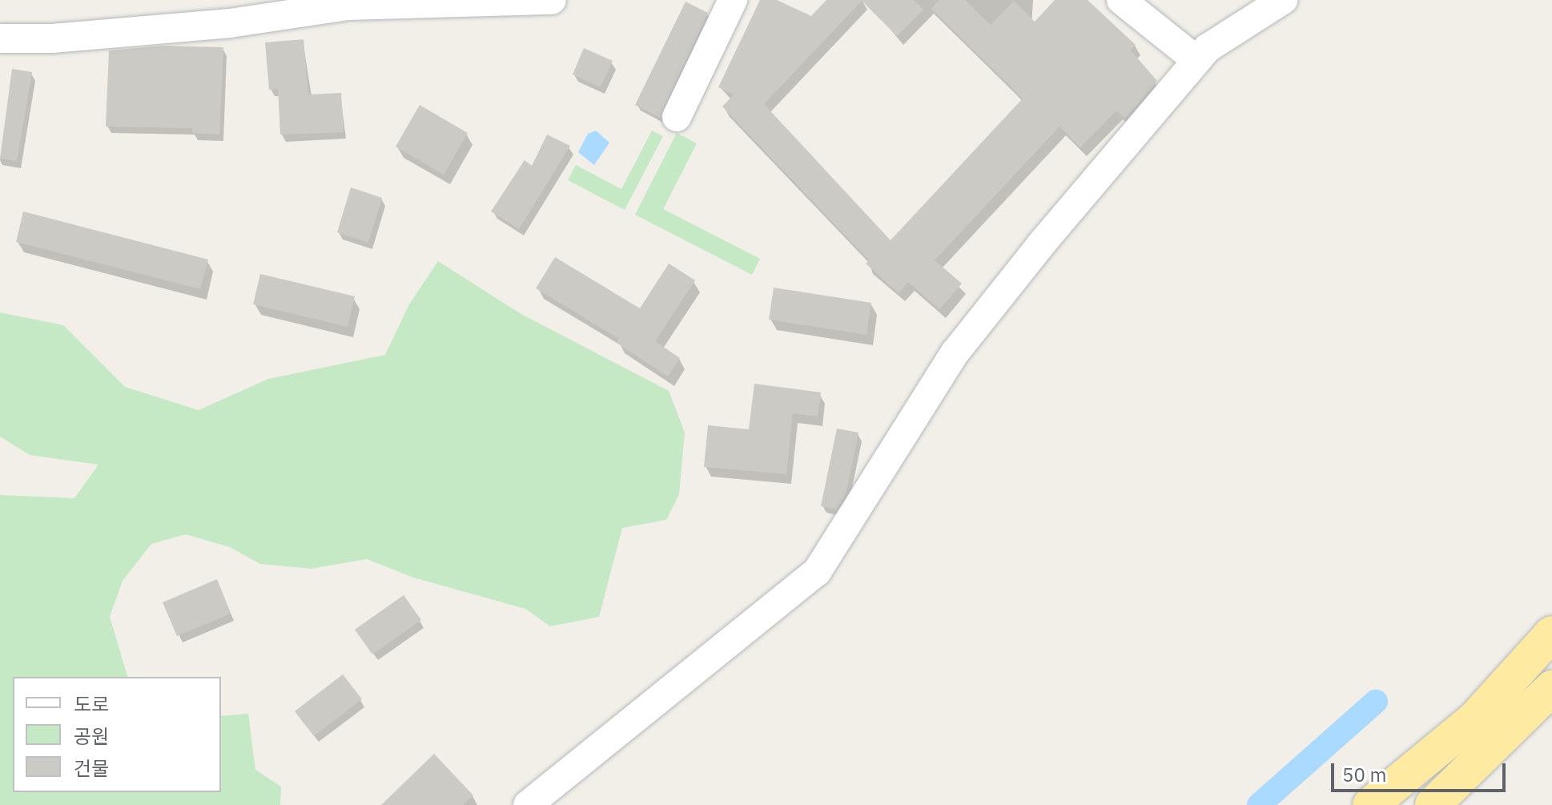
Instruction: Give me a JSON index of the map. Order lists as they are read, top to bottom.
{
  "legend": ["도로", "공원", "건물"],
  "scale_bar": "50 m"
}
